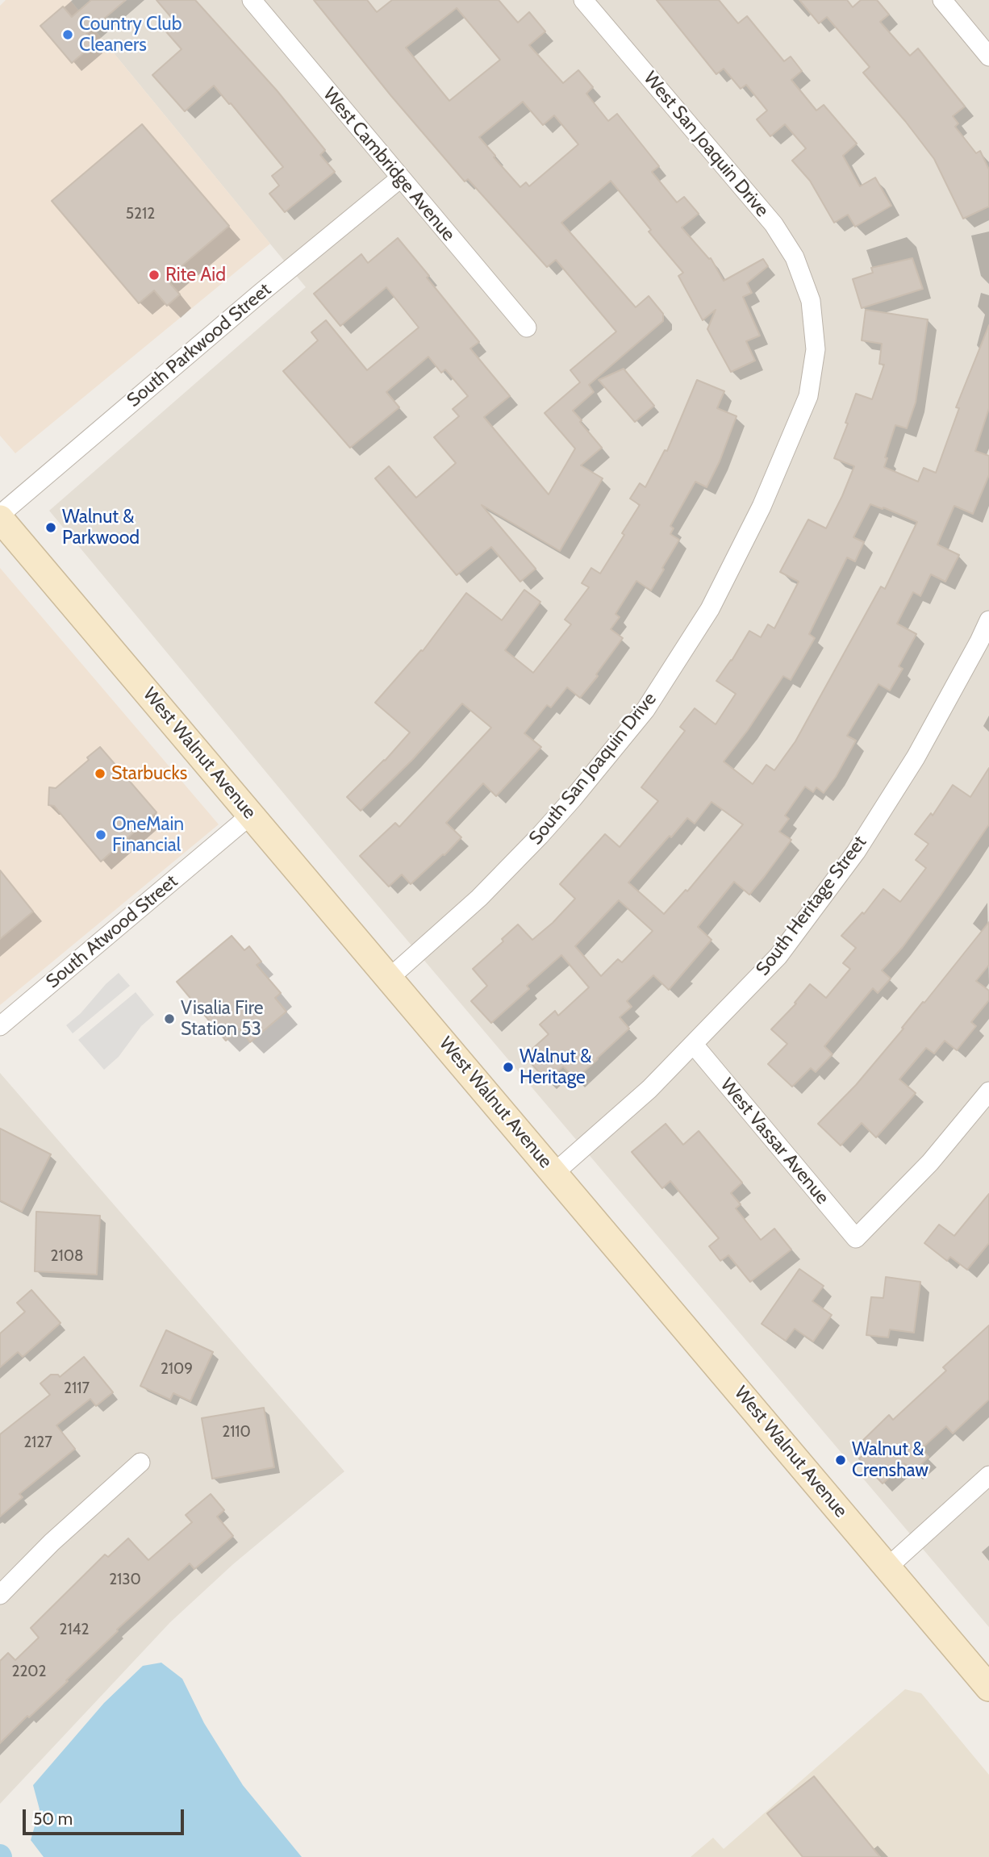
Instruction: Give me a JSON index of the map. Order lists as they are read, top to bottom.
{
  "streets": {
    "main road": ["West Walnut Avenue"],
    "street": [
      "West San Joaquin Drive",
      "West Cambridge Avenue",
      "South Parkwood Street",
      "South San Joaquin Drive",
      "South Heritage Street",
      "South Atwood Street",
      "West Vassar Avenue"
    ]
  },
  "crossings": [
    ["West San Joaquin Drive", "South San Joaquin Drive"],
    ["West Cambridge Avenue", "South Parkwood Street"],
    ["West Walnut Avenue", "South San Joaquin Drive"],
    ["West Walnut Avenue", "South Heritage Street"],
    ["West Walnut Avenue", "South Atwood Street"],
    ["South Heritage Street", "West Vassar Avenue"]
  ],
  "places": [
    "Country Club Cleaners",
    "Rite Aid",
    "Walnut & Parkwood",
    "Starbucks",
    "OneMain Financial",
    "Visalia Fire Station 53",
    "Walnut & Heritage",
    "Walnut & Crenshaw"
  ],
  "house_numbers": [
    "5212",
    "2108",
    "2109",
    "2117",
    "2110",
    "2127",
    "2130",
    "2142",
    "2202"
  ],
  "scale_bar": "50 m"
}
